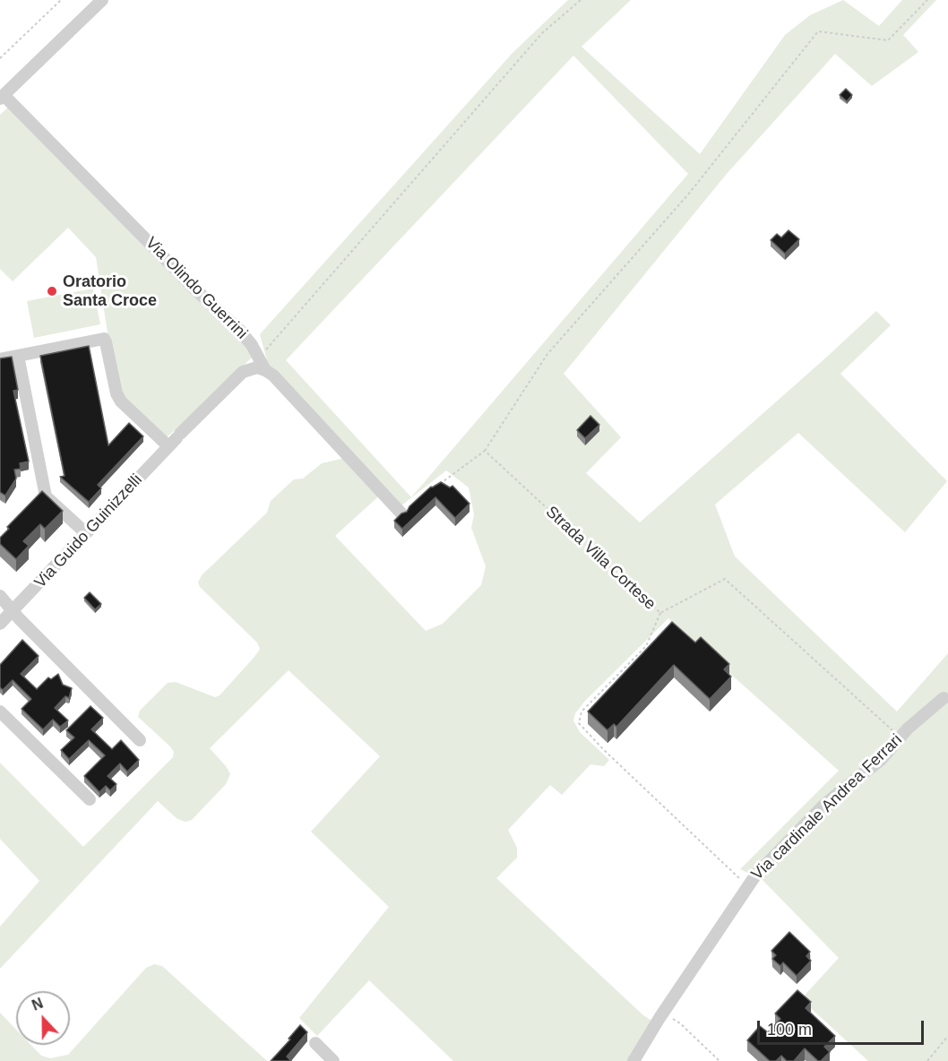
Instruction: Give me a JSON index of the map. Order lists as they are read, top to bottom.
{
  "streets": {
    "street": ["Via Olindo Guerrini", "Via Guido Guinizzelli", "Via cardinale Andrea Ferrari"],
    "path": ["Strada Villa Cortese"]
  },
  "crossings": [
    ["Via Olindo Guerrini", "Via Guido Guinizzelli"],
    ["Strada Villa Cortese", "Via cardinale Andrea Ferrari"]
  ],
  "places": ["Oratorio Santa Croce"],
  "scale_bar": "100 m",
  "north": "top"
}
